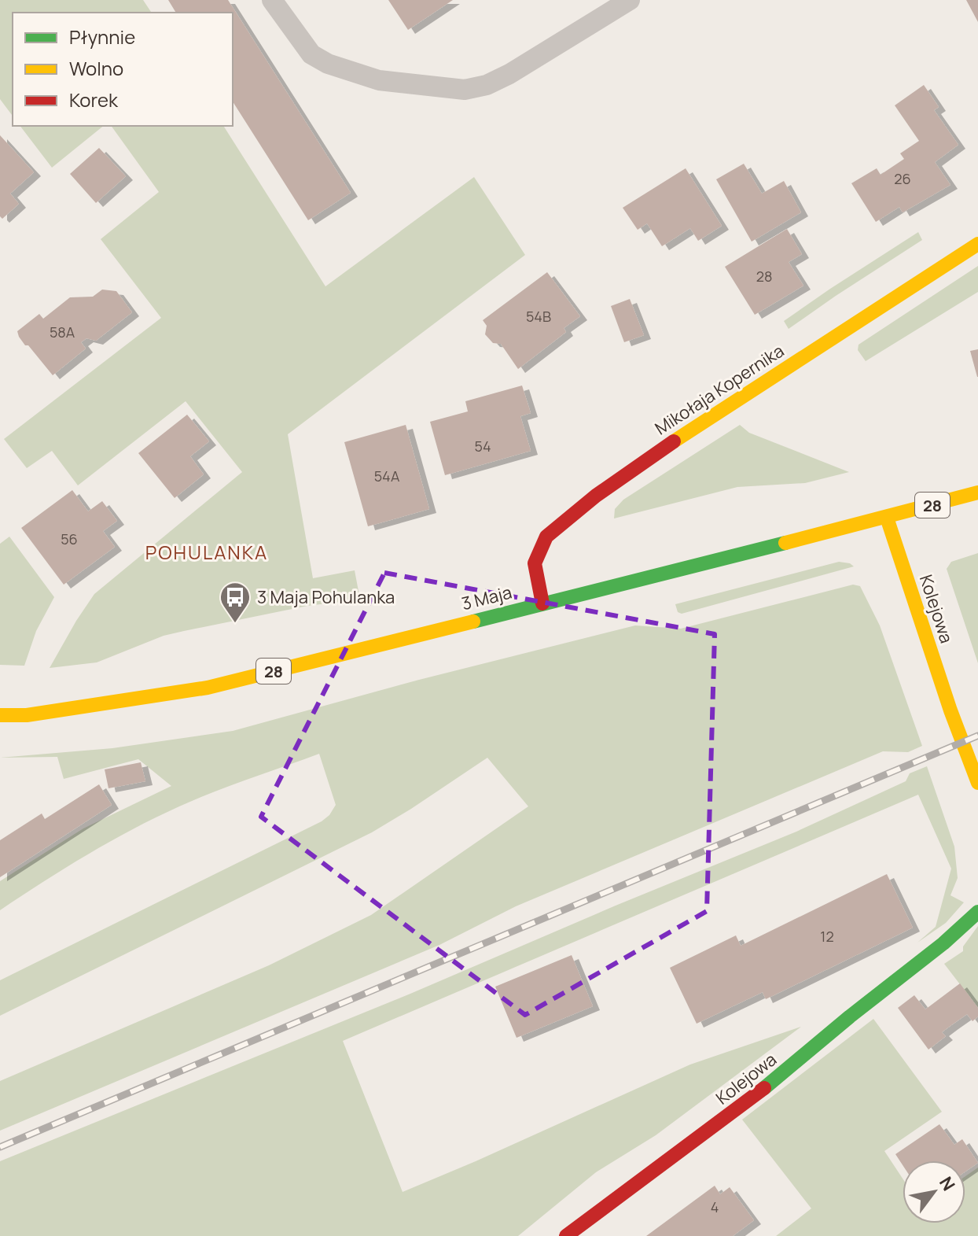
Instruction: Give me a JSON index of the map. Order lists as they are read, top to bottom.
{
  "streets": {
    "street": [
      "Mikołaja Kopernika",
      "28",
      "3 Maja",
      "Kolejowa"
    ]
  },
  "crossings": [
    ["Mikołaja Kopernika", "3 Maja"],
    ["3 Maja", "Kolejowa"]
  ],
  "districts": ["POHULANKA"],
  "places": {
    "bus stop": ["3 Maja Pohulanka"]
  },
  "house_numbers": [
    "26",
    "28",
    "54B",
    "58A",
    "54",
    "54A",
    "56",
    "12",
    "4"
  ],
  "legend": ["Płynnie", "Wolno", "Korek"],
  "north": "top right"
}
